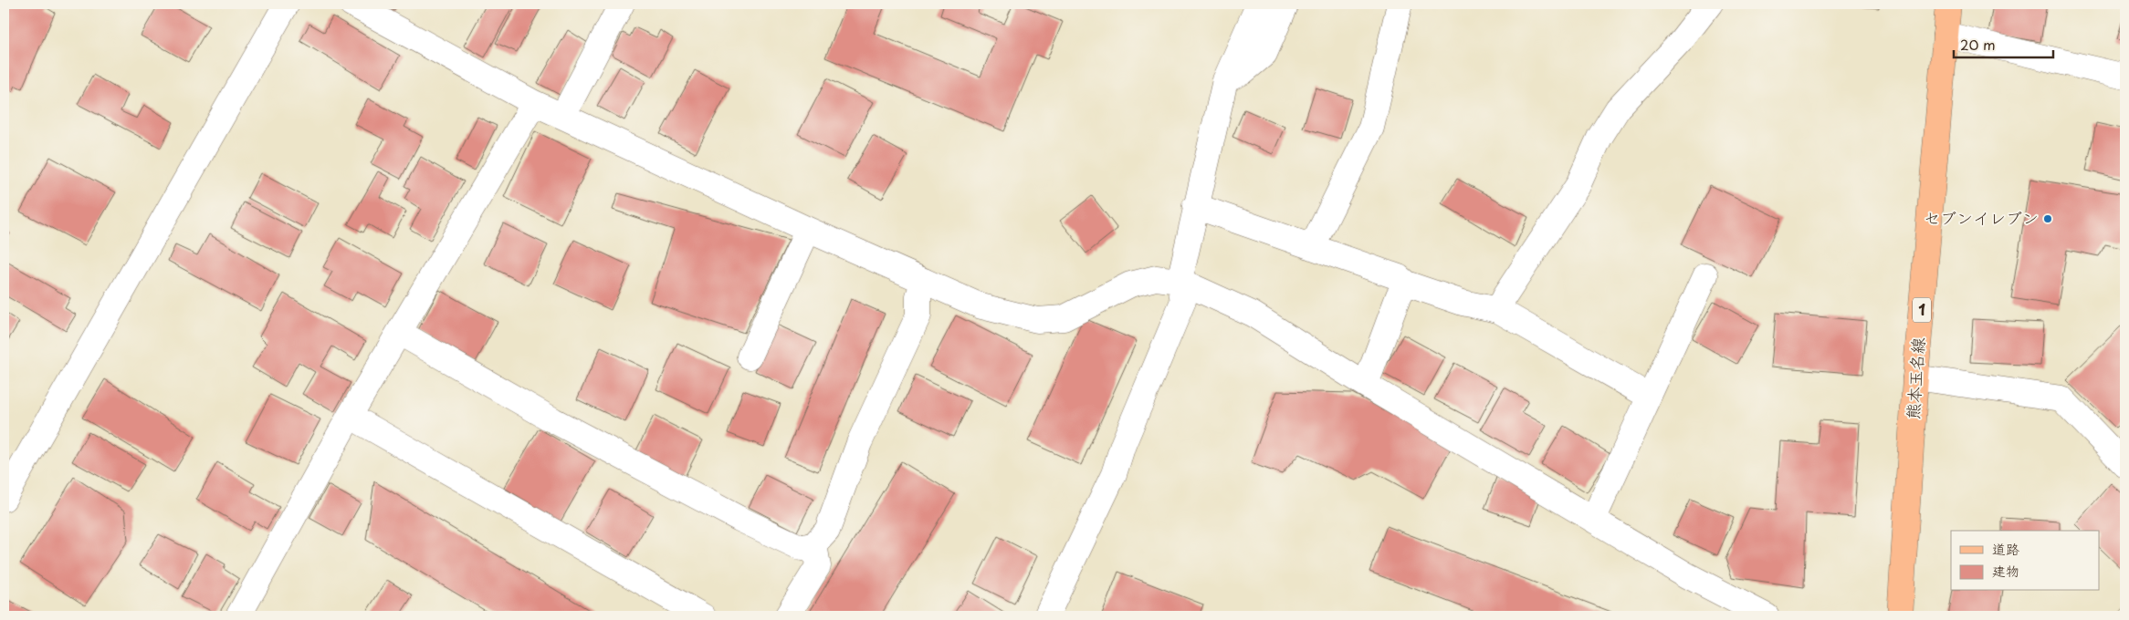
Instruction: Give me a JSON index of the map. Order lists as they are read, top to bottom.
{
  "streets": {
    "main road": ["1", "熊本玉名線"]
  },
  "places": ["セブンイレブン"],
  "legend": ["道路", "建物"],
  "scale_bar": "20 m"
}
